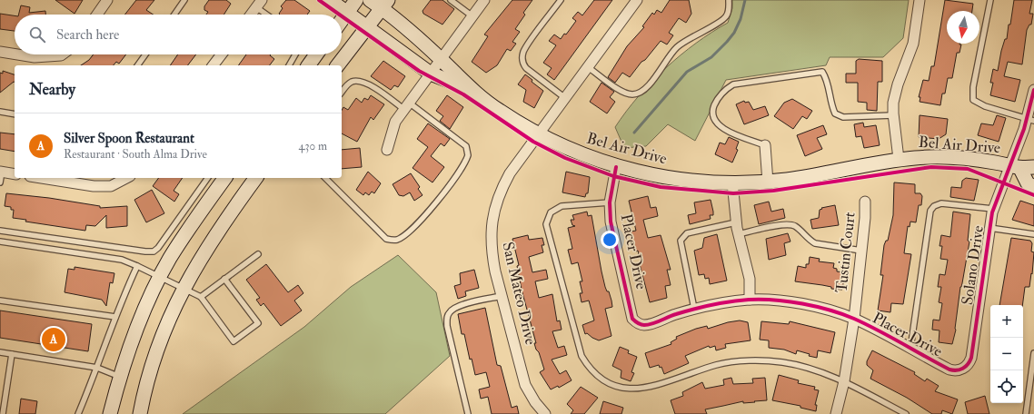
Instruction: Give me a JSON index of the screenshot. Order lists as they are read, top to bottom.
{
  "streets": {
    "street": [
      "Bel Air Drive",
      "Placer Drive",
      "Tustin Court",
      "Solano Drive",
      "San Mateo Drive"
    ]
  },
  "crossings": [
    ["Bel Air Drive", "Placer Drive"],
    ["Bel Air Drive", "Solano Drive"],
    ["Bel Air Drive", "San Mateo Drive"],
    ["Placer Drive", "Tustin Court"],
    ["Placer Drive", "Solano Drive"]
  ],
  "north": "bottom",
  "page": {
    "search": "Search here",
    "heading": "Nearby",
    "list": [
      {
        "mark": "A",
        "name": "Silver Spoon Restaurant",
        "note": "Restaurant · South Alma Drive",
        "value": "430 m"
      }
    ],
    "map_buttons": ["+", "−"],
    "pins": "A"
  }
}
